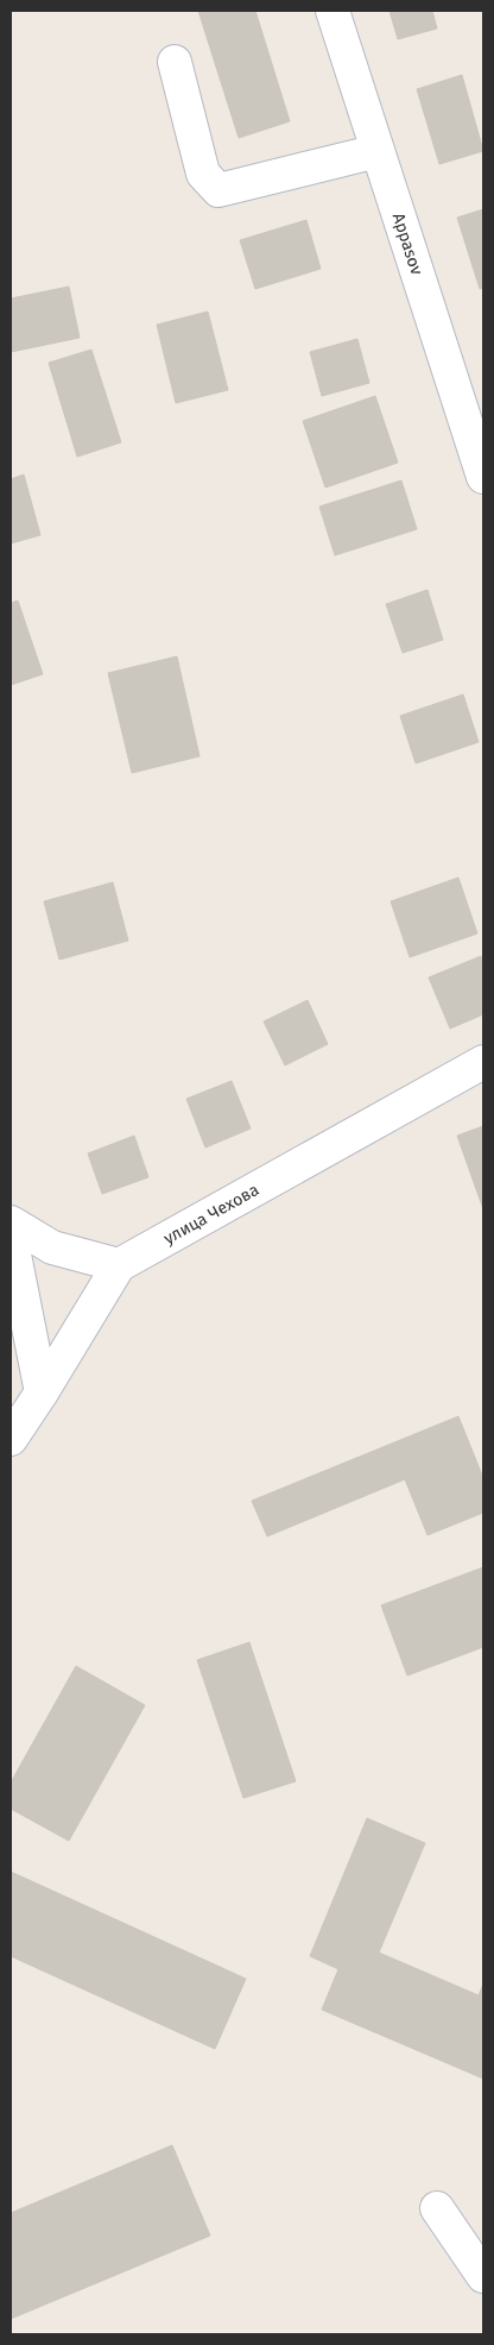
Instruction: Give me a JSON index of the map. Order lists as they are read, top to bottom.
{
  "streets": {
    "street": ["Appasov", "улица Чехова"]
  }
}
